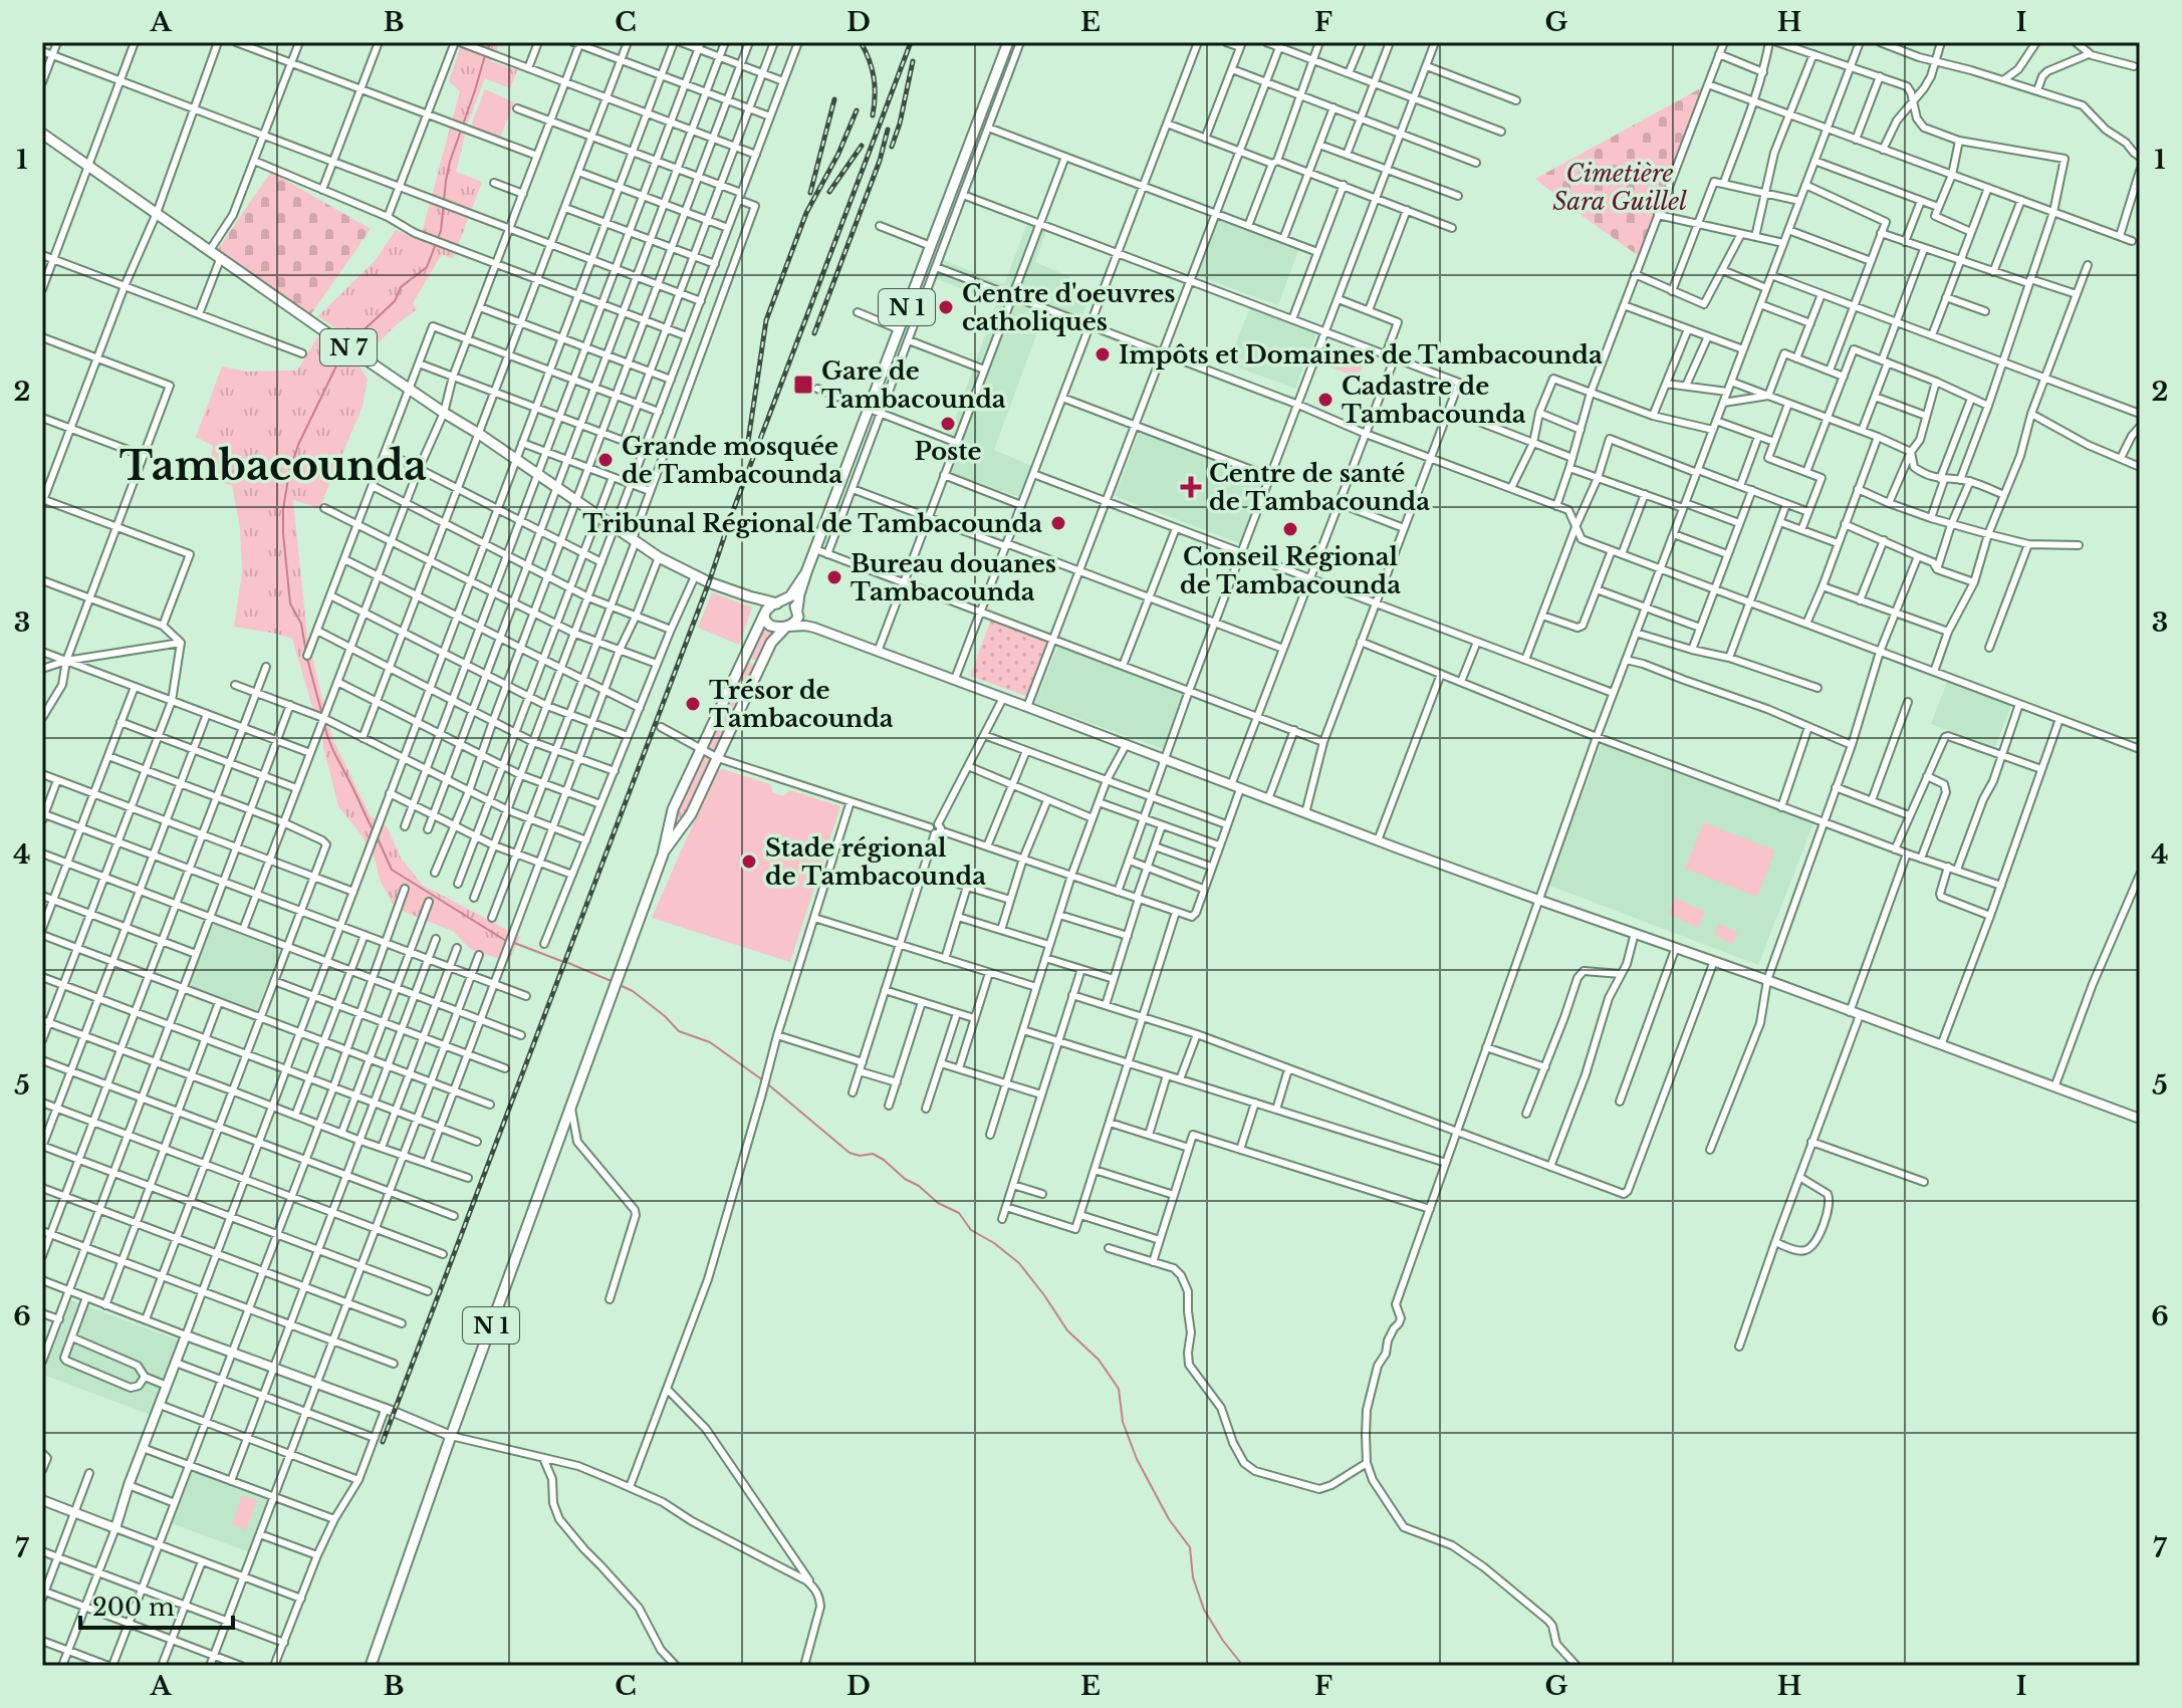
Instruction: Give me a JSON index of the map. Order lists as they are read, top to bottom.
{
  "streets": {
    "highway": ["N 1", "N 7"]
  },
  "crossings": [
    ["N 1", "N 7"]
  ],
  "districts": ["Tambacounda"],
  "parks": ["Cimetière Sara Guillel"],
  "places": {
    "other": [
      "Centre d'oeuvres catholiques",
      "Impôts et Domaines de Tambacounda",
      "Cadastre de Tambacounda",
      "Poste",
      "Grande mosquée de Tambacounda",
      "Tribunal Régional de Tambacounda",
      "Conseil Régional de Tambacounda",
      "Bureau douanes Tambacounda",
      "Trésor de Tambacounda",
      "Stade régional de Tambacounda"
    ],
    "transit": ["Gare de Tambacounda"],
    "health": ["Centre de santé de Tambacounda"]
  },
  "scale_bar": "200 m",
  "grid": {
    "columns": [
      "A",
      "B",
      "C",
      "D",
      "E",
      "F",
      "G",
      "H",
      "I"
    ],
    "rows": [
      "1",
      "2",
      "3",
      "4",
      "5",
      "6",
      "7"
    ]
  }
}
